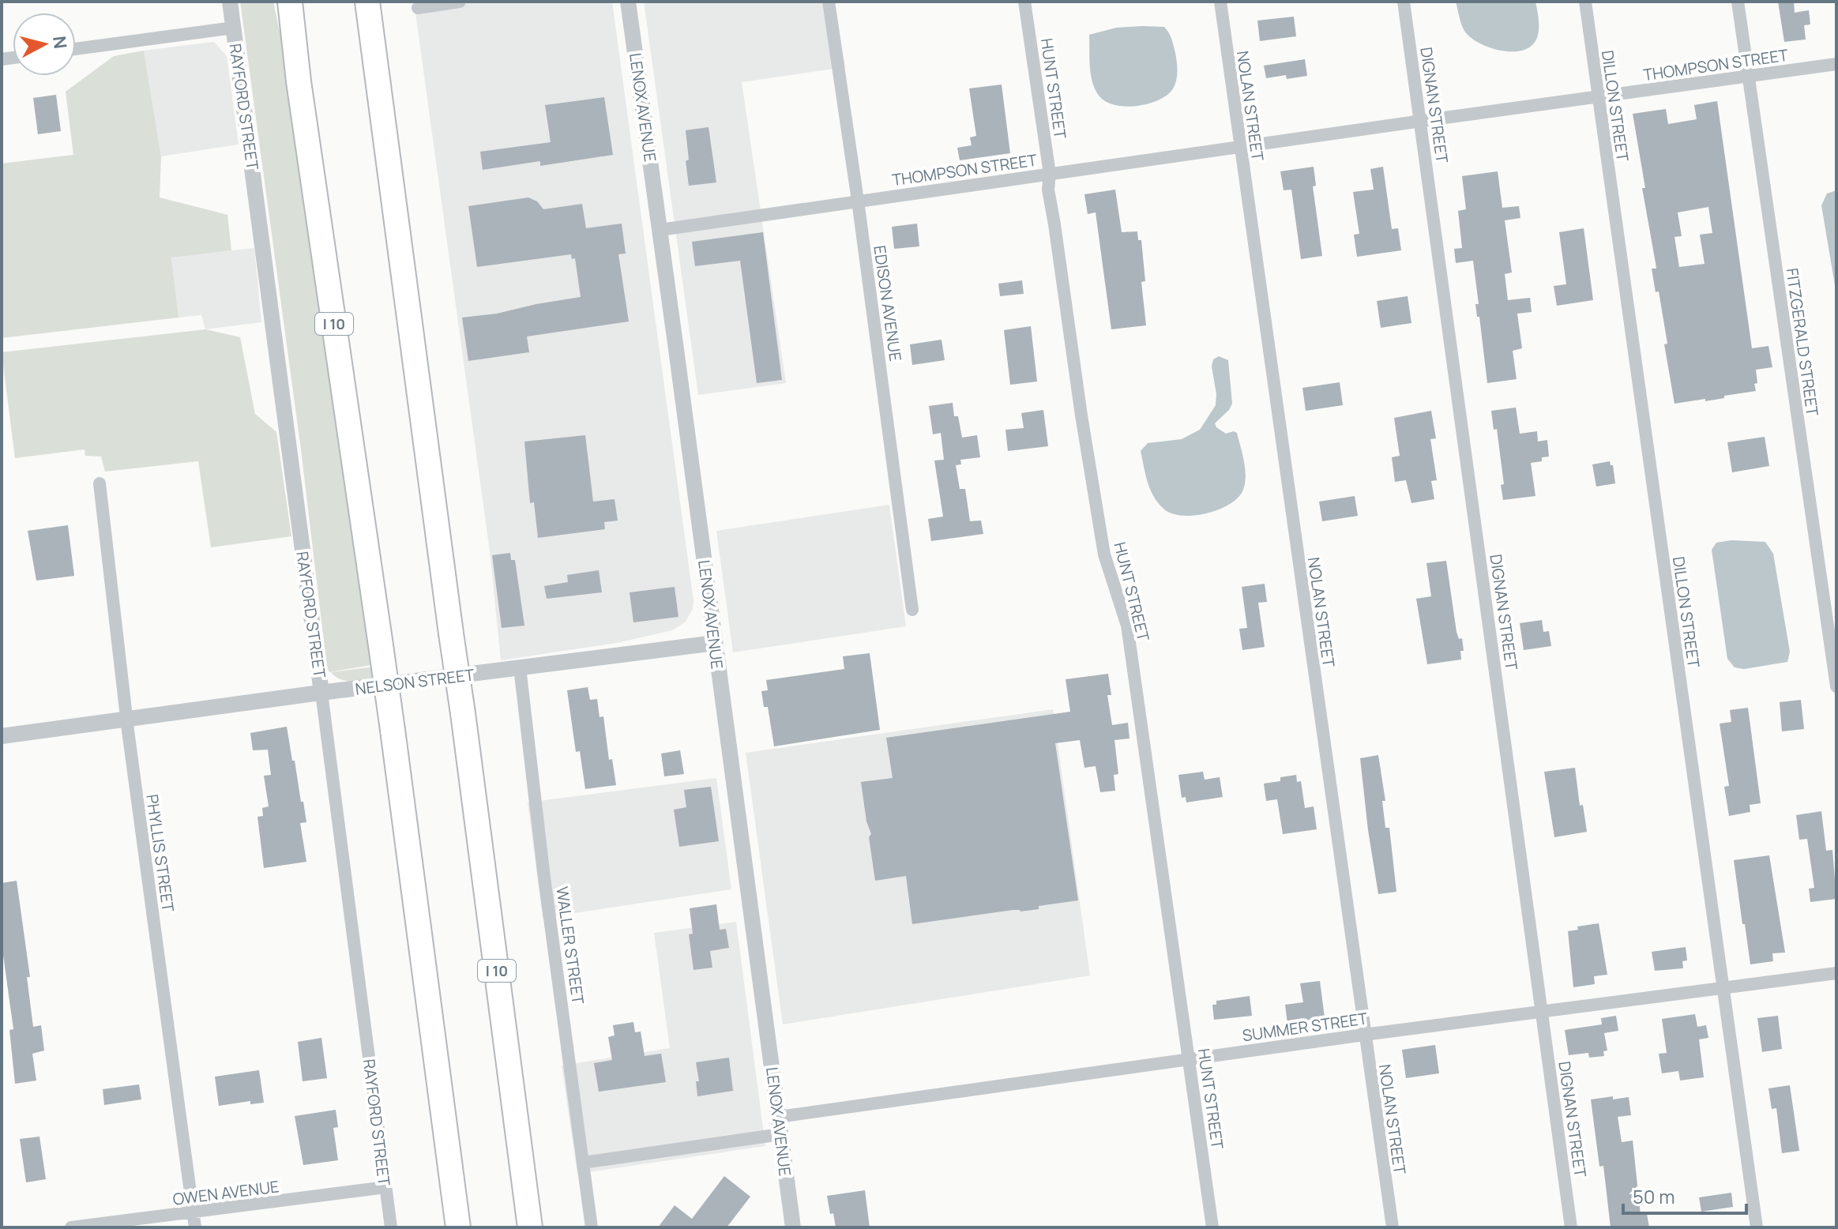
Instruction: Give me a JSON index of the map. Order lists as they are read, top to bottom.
{
  "streets": {
    "highway": ["I 10"],
    "street": [
      "THOMPSON STREET",
      "HUNT STREET",
      "DIGNAN STREET",
      "NOLAN STREET",
      "DILLON STREET",
      "RAYFORD STREET",
      "LENOX AVENUE",
      "EDISON AVENUE",
      "FITZGERALD STREET",
      "NELSON STREET",
      "PHYLLIS STREET",
      "WALLER STREET",
      "SUMMER STREET",
      "OWEN AVENUE"
    ]
  },
  "crossings": [
    ["THOMPSON STREET", "HUNT STREET"],
    ["THOMPSON STREET", "DIGNAN STREET"],
    ["THOMPSON STREET", "NOLAN STREET"],
    ["THOMPSON STREET", "DILLON STREET"],
    ["THOMPSON STREET", "LENOX AVENUE"],
    ["THOMPSON STREET", "EDISON AVENUE"],
    ["THOMPSON STREET", "FITZGERALD STREET"],
    ["HUNT STREET", "SUMMER STREET"],
    ["DIGNAN STREET", "SUMMER STREET"],
    ["NOLAN STREET", "SUMMER STREET"],
    ["DILLON STREET", "SUMMER STREET"],
    ["RAYFORD STREET", "NELSON STREET"],
    ["RAYFORD STREET", "OWEN AVENUE"],
    ["LENOX AVENUE", "NELSON STREET"],
    ["LENOX AVENUE", "SUMMER STREET"],
    ["NELSON STREET", "PHYLLIS STREET"],
    ["NELSON STREET", "WALLER STREET"],
    ["PHYLLIS STREET", "OWEN AVENUE"]
  ],
  "scale_bar": "50 m",
  "north": "right"
}
